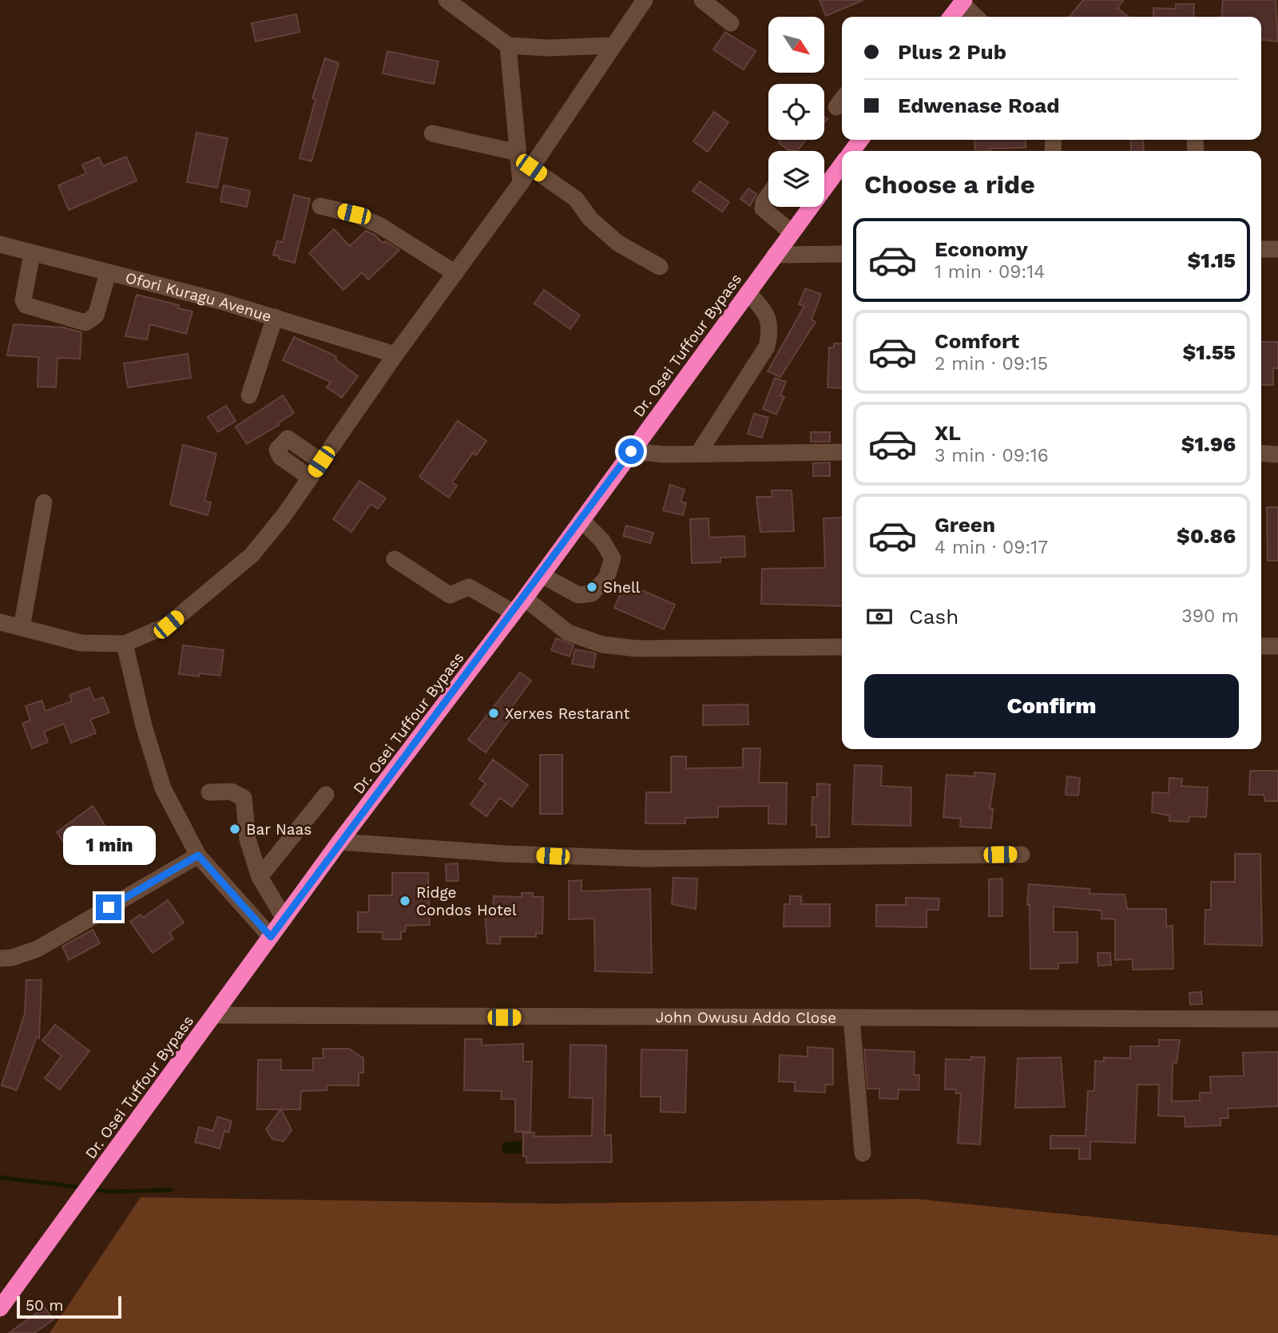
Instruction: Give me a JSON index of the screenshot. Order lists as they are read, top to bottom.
{
  "streets": {
    "highway": ["Dr. Osei Tuffour Bypass"],
    "street": ["Ofori Kuragu Avenue", "John Owusu Addo Close"]
  },
  "crossings": [
    ["Dr. Osei Tuffour Bypass", "John Owusu Addo Close"]
  ],
  "places": [
    "Shell",
    "Xerxes Restarant",
    "Bar Naas",
    "Ridge Condos Hotel"
  ],
  "scale_bar": "50 m",
  "north": "bottom right",
  "page": {
    "banner": ["Plus 2 Pub", "Edwenase Road"],
    "heading": "Choose a ride",
    "list": [
      {
        "name": "Economy",
        "note": "1 min · 09:14",
        "value": "$1.15"
      },
      {
        "name": "Comfort",
        "note": "2 min · 09:15",
        "value": "$1.55"
      },
      {
        "name": "XL",
        "note": "3 min · 09:16",
        "value": "$1.96"
      },
      {
        "name": "Green",
        "note": "4 min · 09:17",
        "value": "$0.86"
      }
    ],
    "pay": ["Cash", "390 m"],
    "buttons": "Confirm",
    "bubble": "1 min",
    "scale": "50 m"
  }
}
